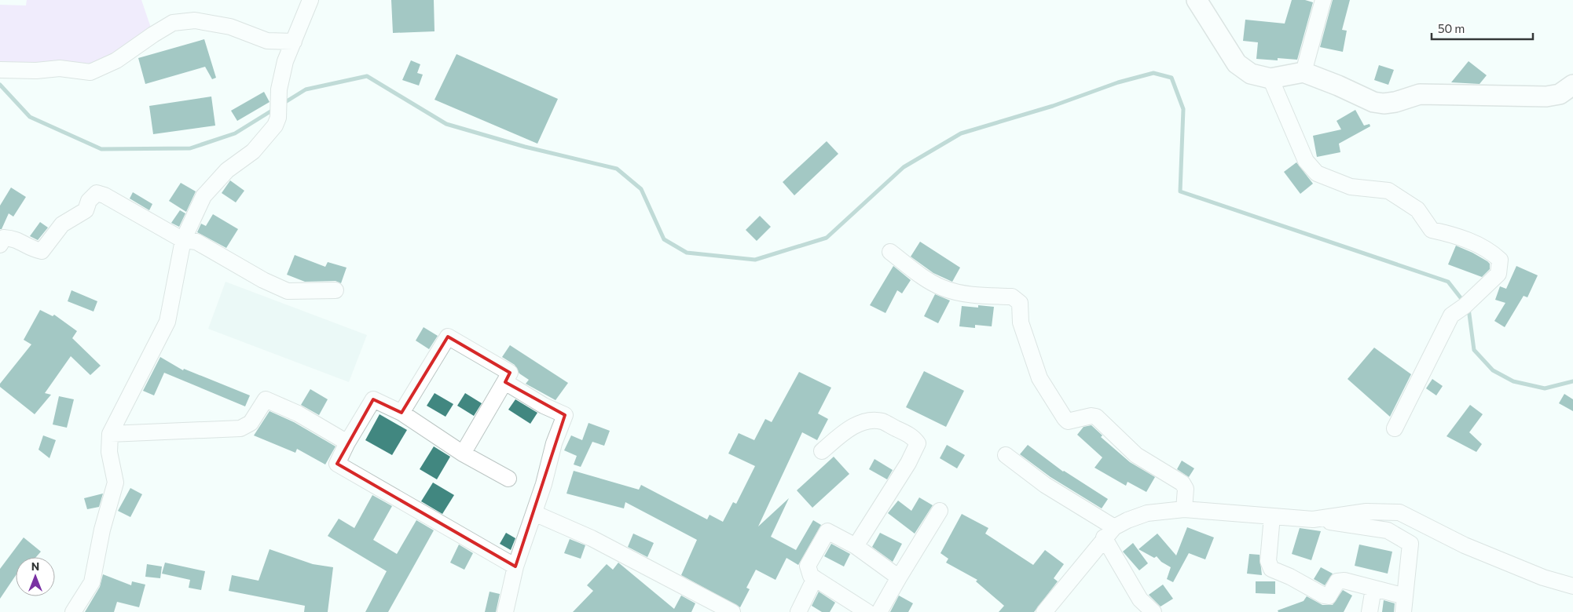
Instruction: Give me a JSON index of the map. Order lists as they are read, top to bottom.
{
  "scale_bar": "50 m",
  "north": "top"
}
